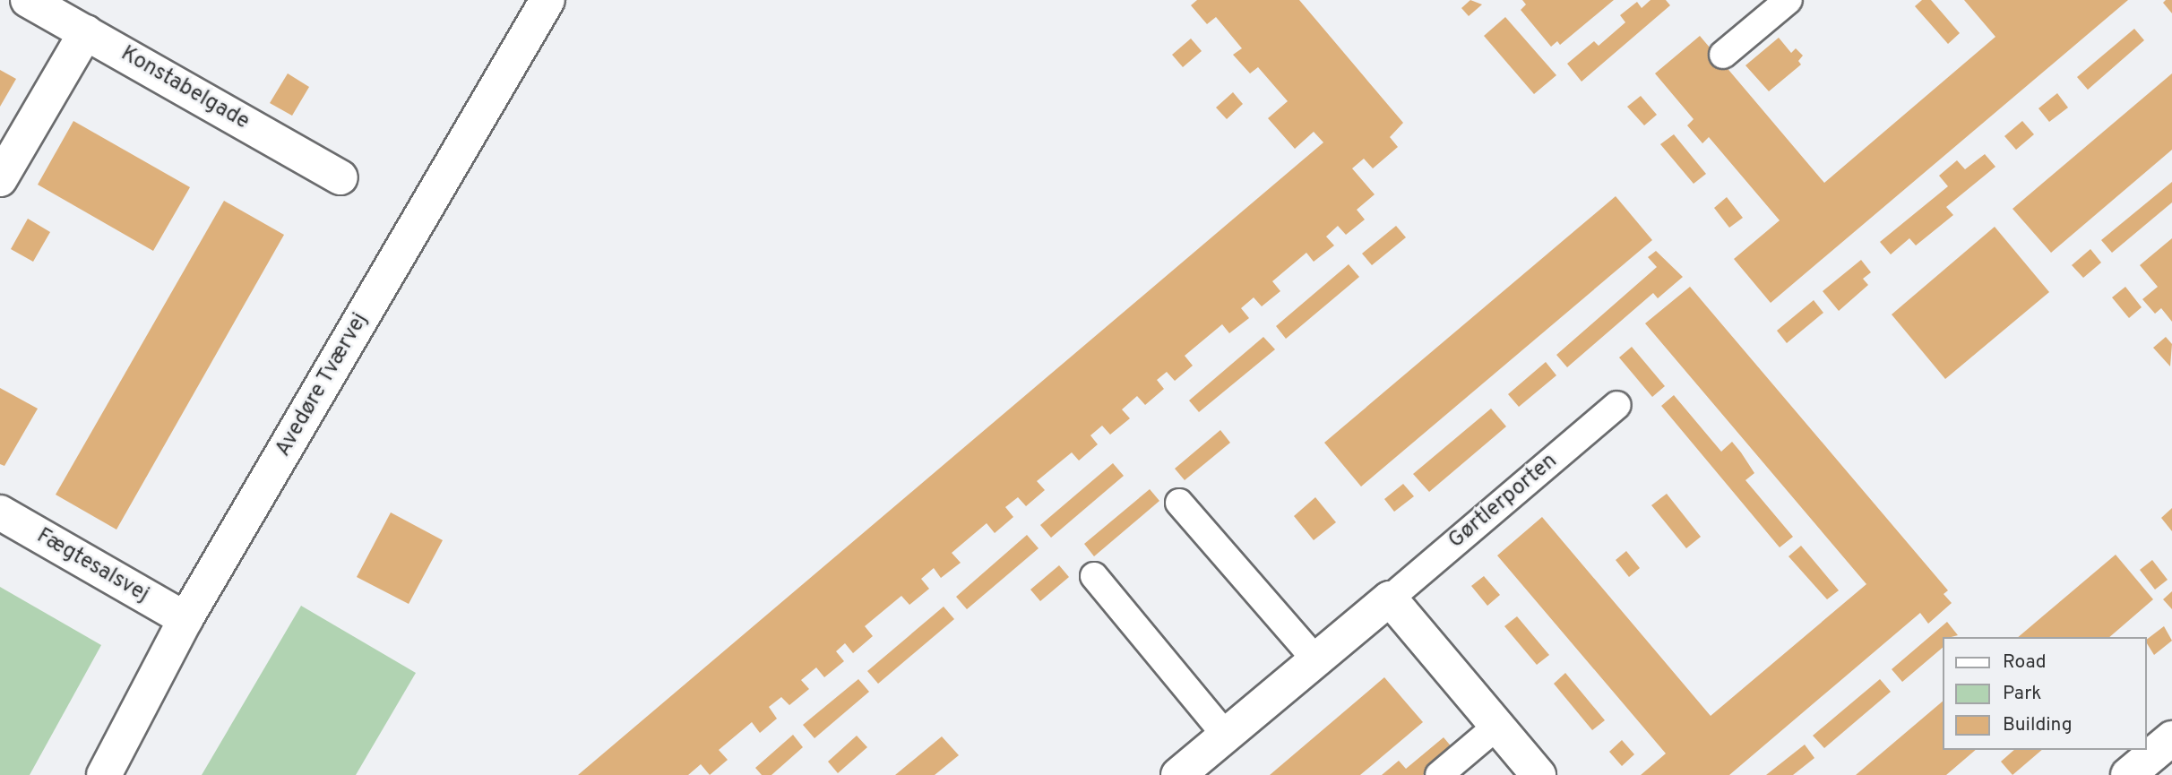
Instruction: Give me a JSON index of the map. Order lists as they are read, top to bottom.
{
  "streets": {
    "street": [
      "Konstabelgade",
      "Avedøre Tværvej",
      "Gørtlerporten",
      "Fægtesalsvej"
    ]
  },
  "crossings": [
    ["Avedøre Tværvej", "Fægtesalsvej"]
  ],
  "legend": ["Road", "Park", "Building"]
}
